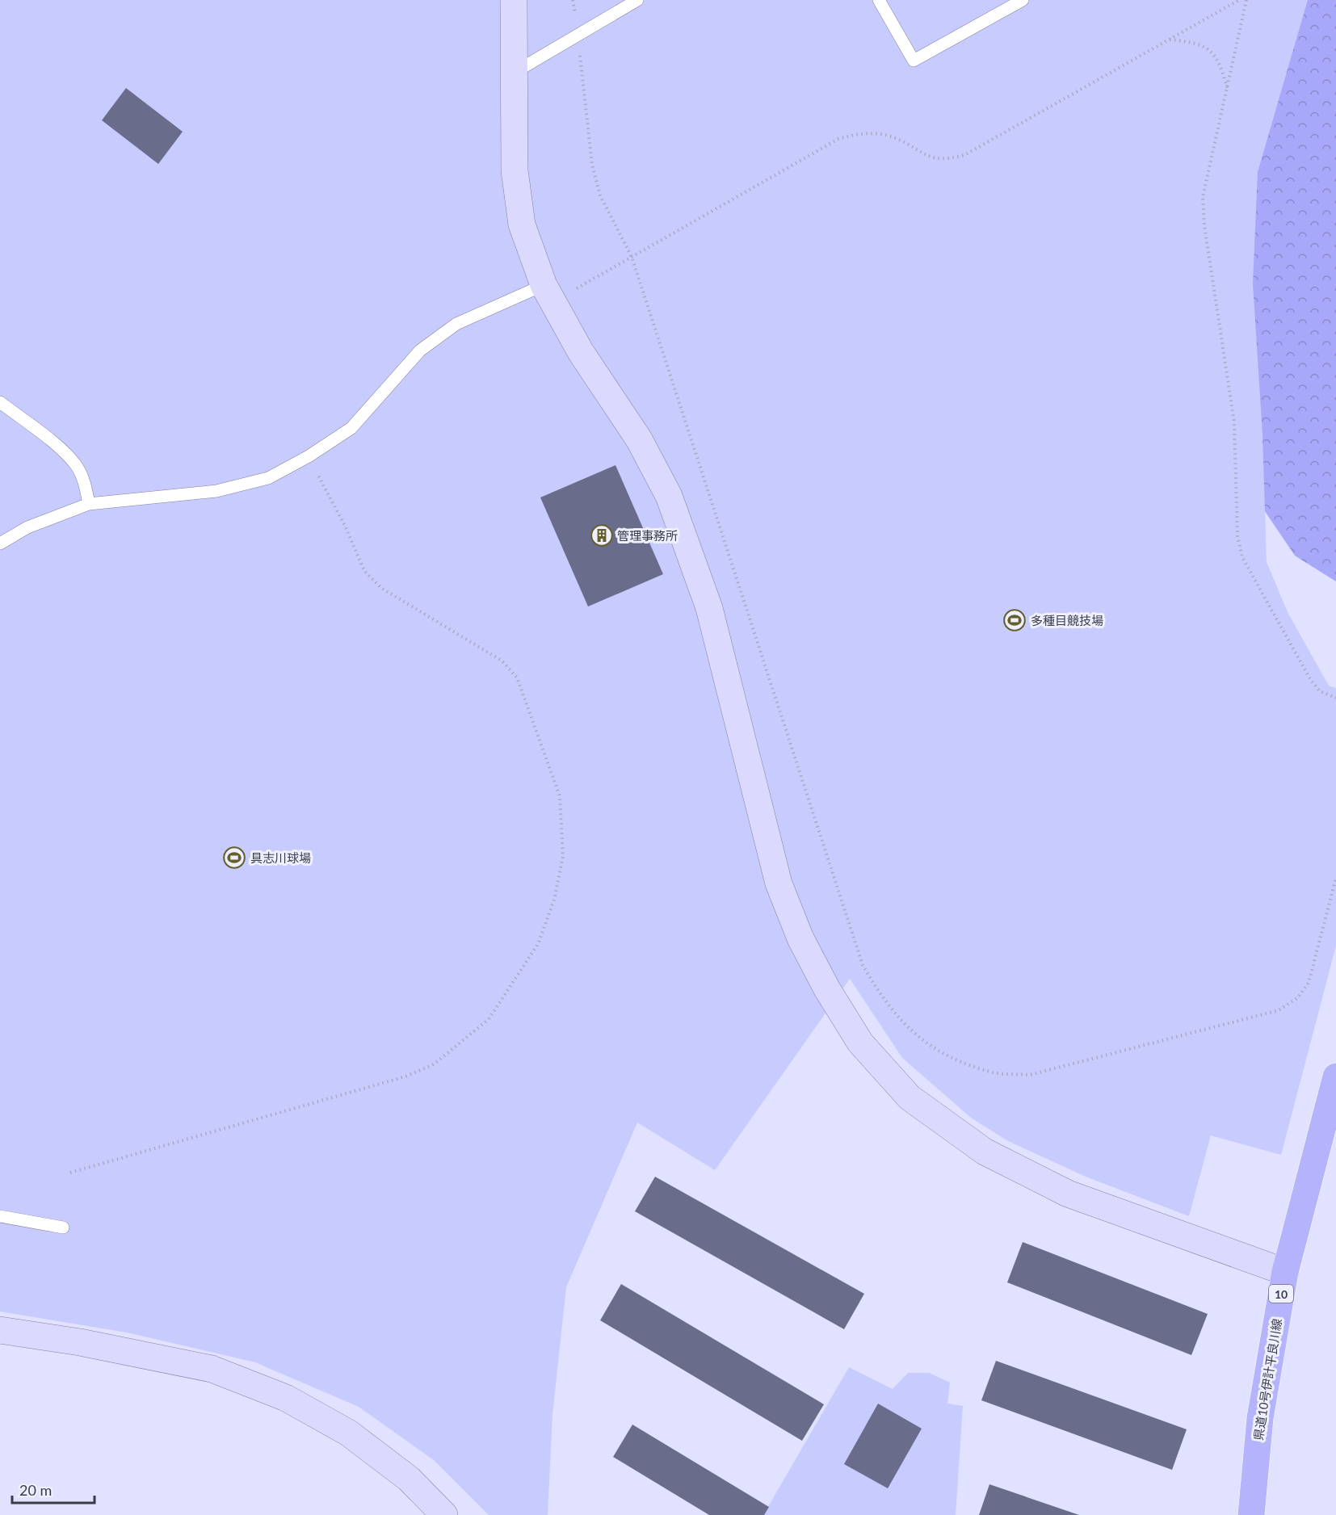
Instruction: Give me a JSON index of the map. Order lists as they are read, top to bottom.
{
  "streets": {
    "main road": ["10", "県道10号伊計平良川線"]
  },
  "places": {
    "building": ["管理事務所"],
    "sports": ["多種目競技場", "具志川球場"]
  },
  "scale_bar": "20 m"
}
